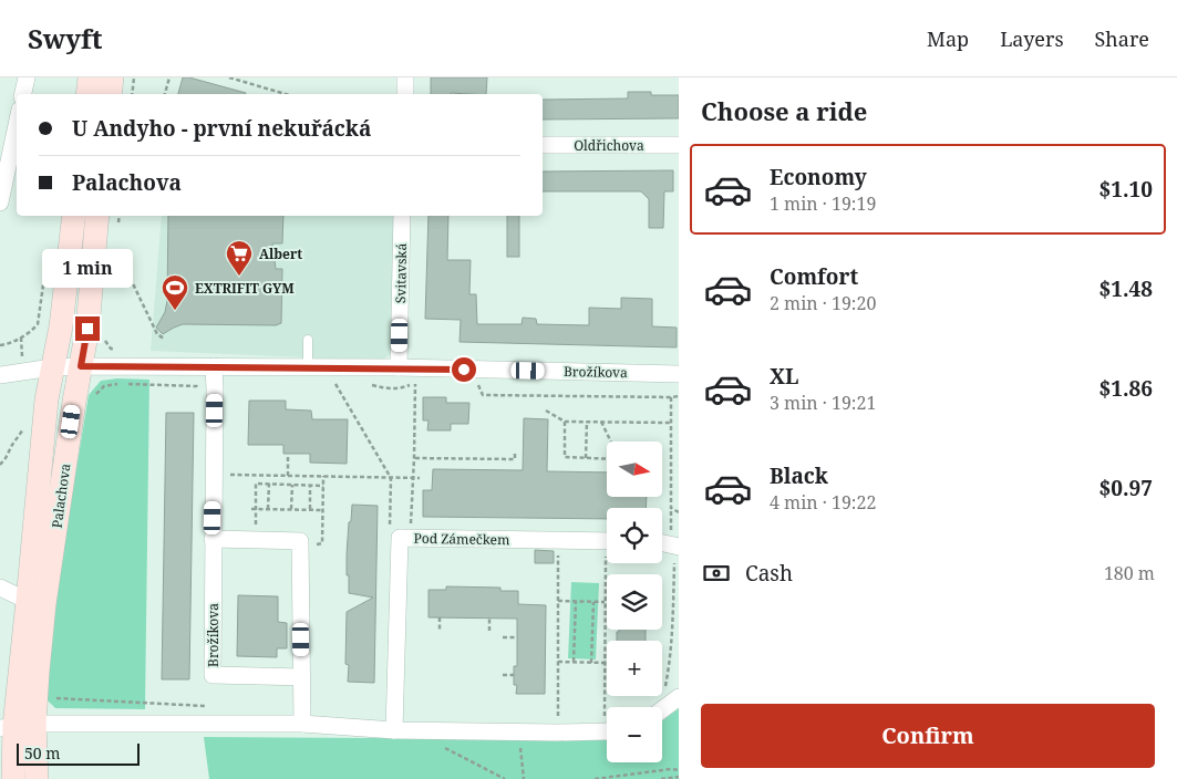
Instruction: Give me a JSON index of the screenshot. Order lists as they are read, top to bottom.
{
  "streets": {
    "street": [
      "Oldřichova",
      "Svitavská",
      "Brožíkova",
      "Palachova",
      "Pod Zámečkem"
    ]
  },
  "crossings": [
    ["Svitavská", "Brožíkova"],
    ["Brožíkova", "Palachova"]
  ],
  "places": {
    "supermarket": ["Albert"],
    "sports": ["EXTRIFIT GYM"]
  },
  "scale_bar": "50 m",
  "north": "right",
  "page": {
    "header": "Swyft",
    "nav": ["Map", "Layers", "Share"],
    "heading": "Choose a ride",
    "banner": ["U Andyho - první nekuřácká", "Palachova"],
    "list": [
      {
        "name": "Economy",
        "note": "1 min · 19:19",
        "value": "$1.10"
      },
      {
        "name": "Comfort",
        "note": "2 min · 19:20",
        "value": "$1.48"
      },
      {
        "name": "XL",
        "note": "3 min · 19:21",
        "value": "$1.86"
      },
      {
        "name": "Black",
        "note": "4 min · 19:22",
        "value": "$0.97"
      }
    ],
    "bubble": "1 min",
    "map_buttons": ["+", "−"],
    "pay": ["Cash", "180 m"],
    "buttons": "Confirm",
    "scale": "50 m"
  }
}
